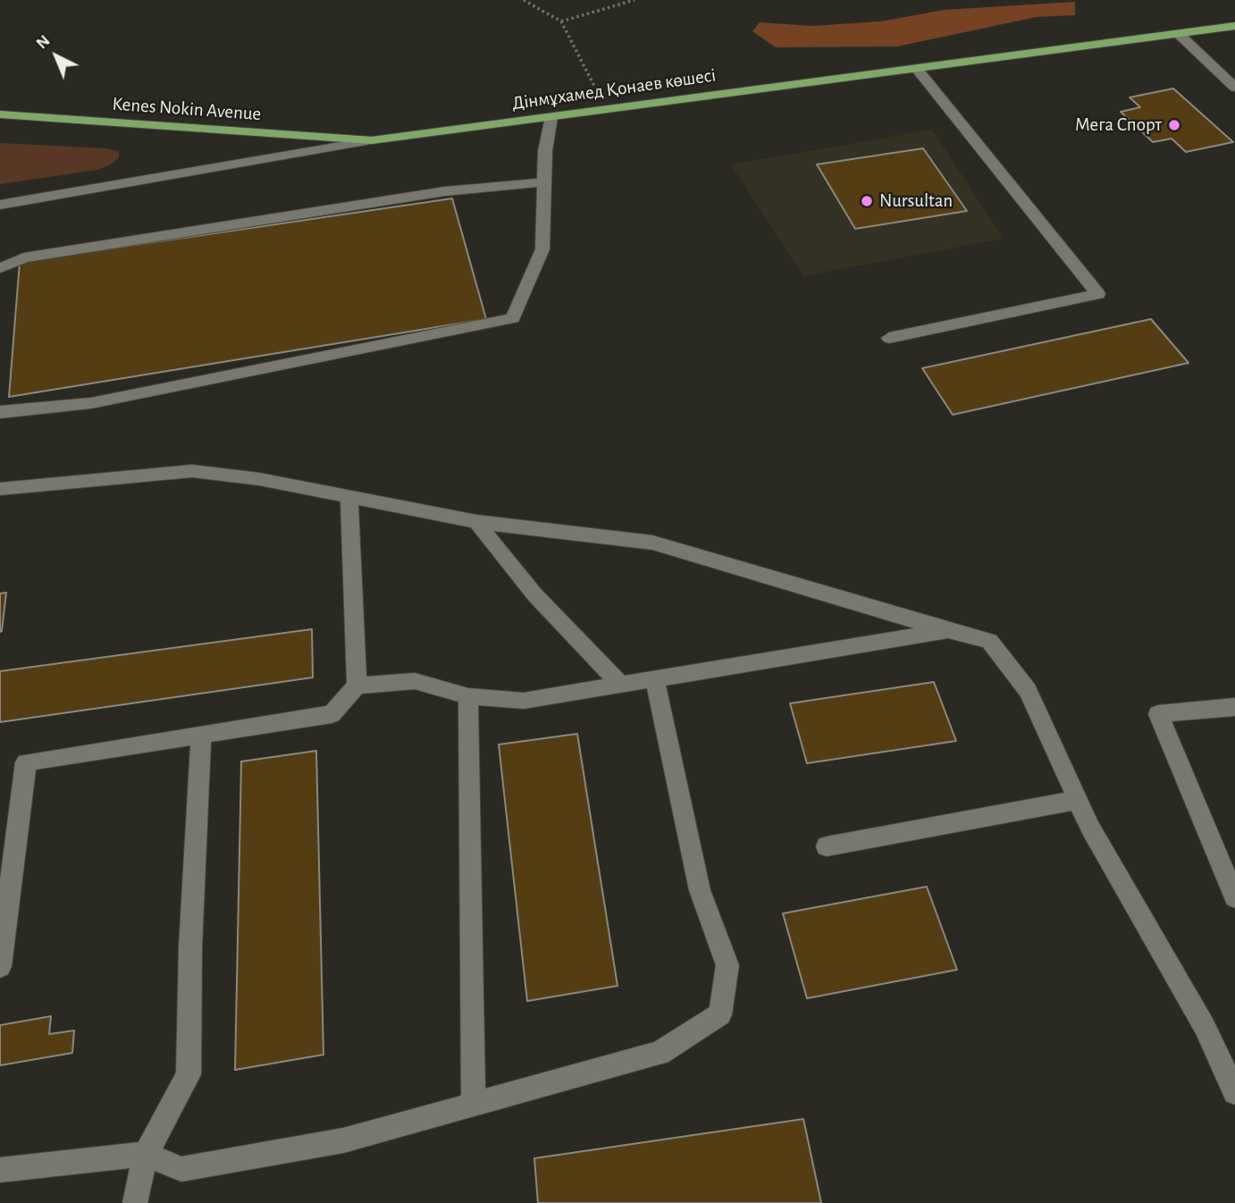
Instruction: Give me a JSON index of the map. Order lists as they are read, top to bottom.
{
  "streets": {
    "highway": ["Дінмұхамед Қонаев көшесі", "Kenes Nokin Avenue"]
  },
  "crossings": [
    ["Дінмұхамед Қонаев көшесі", "Kenes Nokin Avenue"]
  ],
  "places": ["Мега Спорт", "Nursultan"],
  "north": "top left"
}
